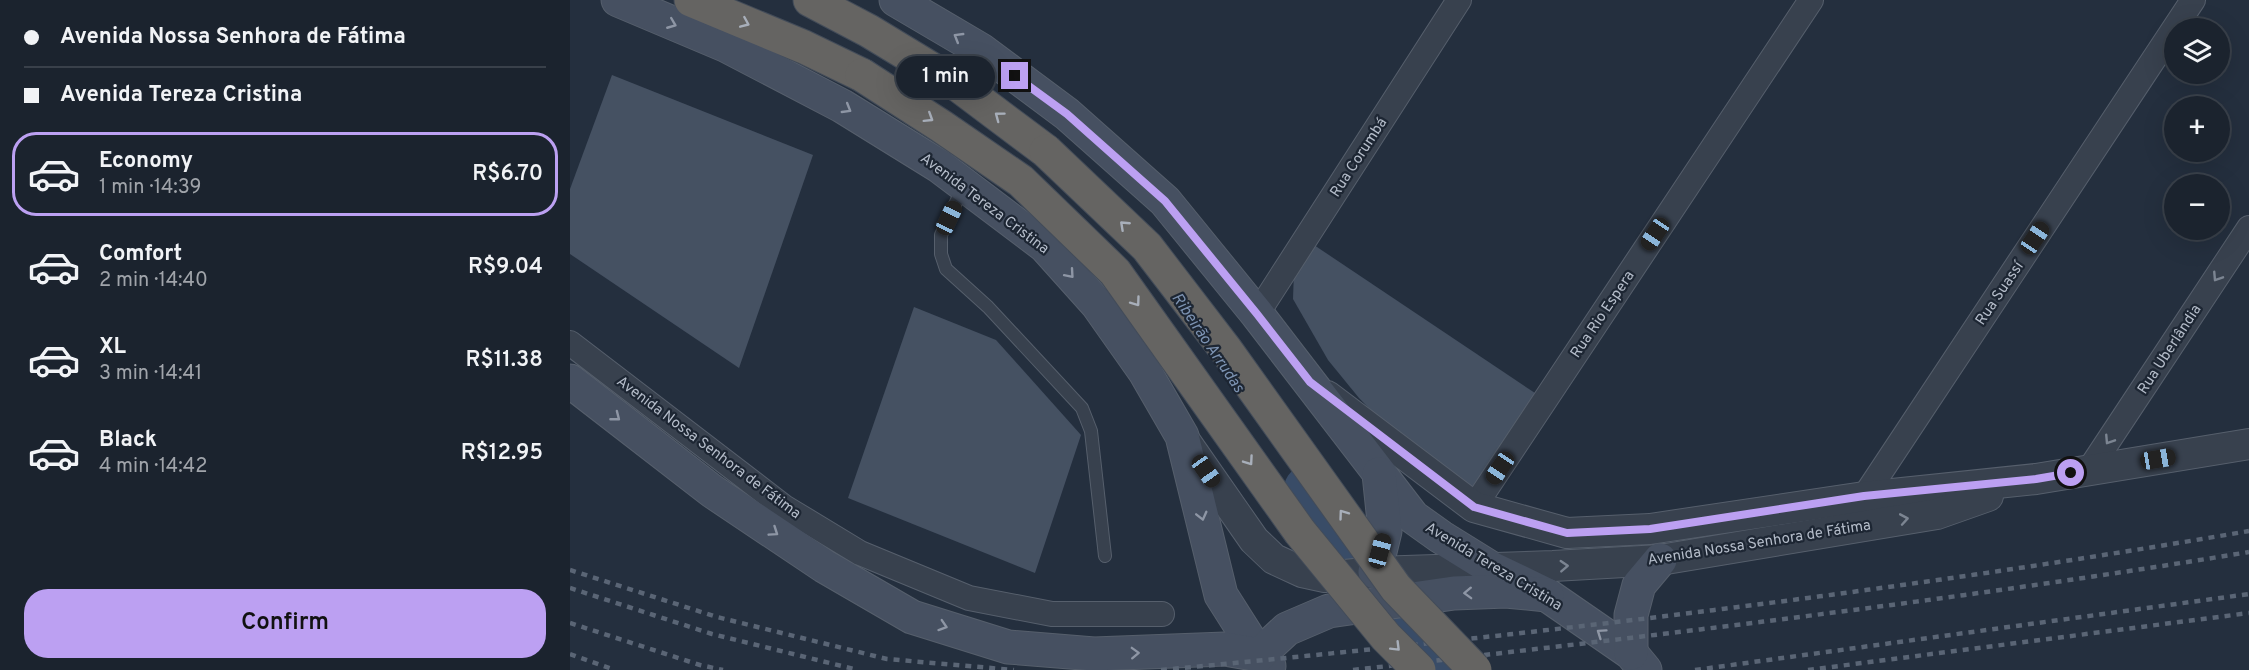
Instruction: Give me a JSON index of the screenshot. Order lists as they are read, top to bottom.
{
  "streets": {
    "highway": ["Avenida Tereza Cristina"],
    "main road": ["Avenida Nossa Senhora de Fátima"],
    "street": [
      "Rua Corumbá",
      "Rua Suassí",
      "Rua Rio Espera",
      "Rua Uberlândia"
    ]
  },
  "crossings": [
    ["Rua Corumbá", "Avenida Tereza Cristina"],
    ["Avenida Tereza Cristina", "Avenida Nossa Senhora de Fátima"],
    ["Rua Suassí", "Avenida Nossa Senhora de Fátima"],
    ["Rua Rio Espera", "Avenida Nossa Senhora de Fátima"],
    ["Rua Uberlândia", "Avenida Nossa Senhora de Fátima"]
  ],
  "one_way": ["Rua Uberlândia"],
  "water": ["Ribeirão Arrudas"],
  "page": {
    "banner": ["Avenida Nossa Senhora de Fátima", "Avenida Tereza Cristina"],
    "map_buttons": ["+", "−"],
    "bubble": "1 min",
    "list": [
      {
        "name": "Economy",
        "note": "1 min · 14:39",
        "value": "R$6.70"
      },
      {
        "name": "Comfort",
        "note": "2 min · 14:40",
        "value": "R$9.04"
      },
      {
        "name": "XL",
        "note": "3 min · 14:41",
        "value": "R$11.38"
      },
      {
        "name": "Black",
        "note": "4 min · 14:42",
        "value": "R$12.95"
      }
    ],
    "buttons": "Confirm"
  }
}
